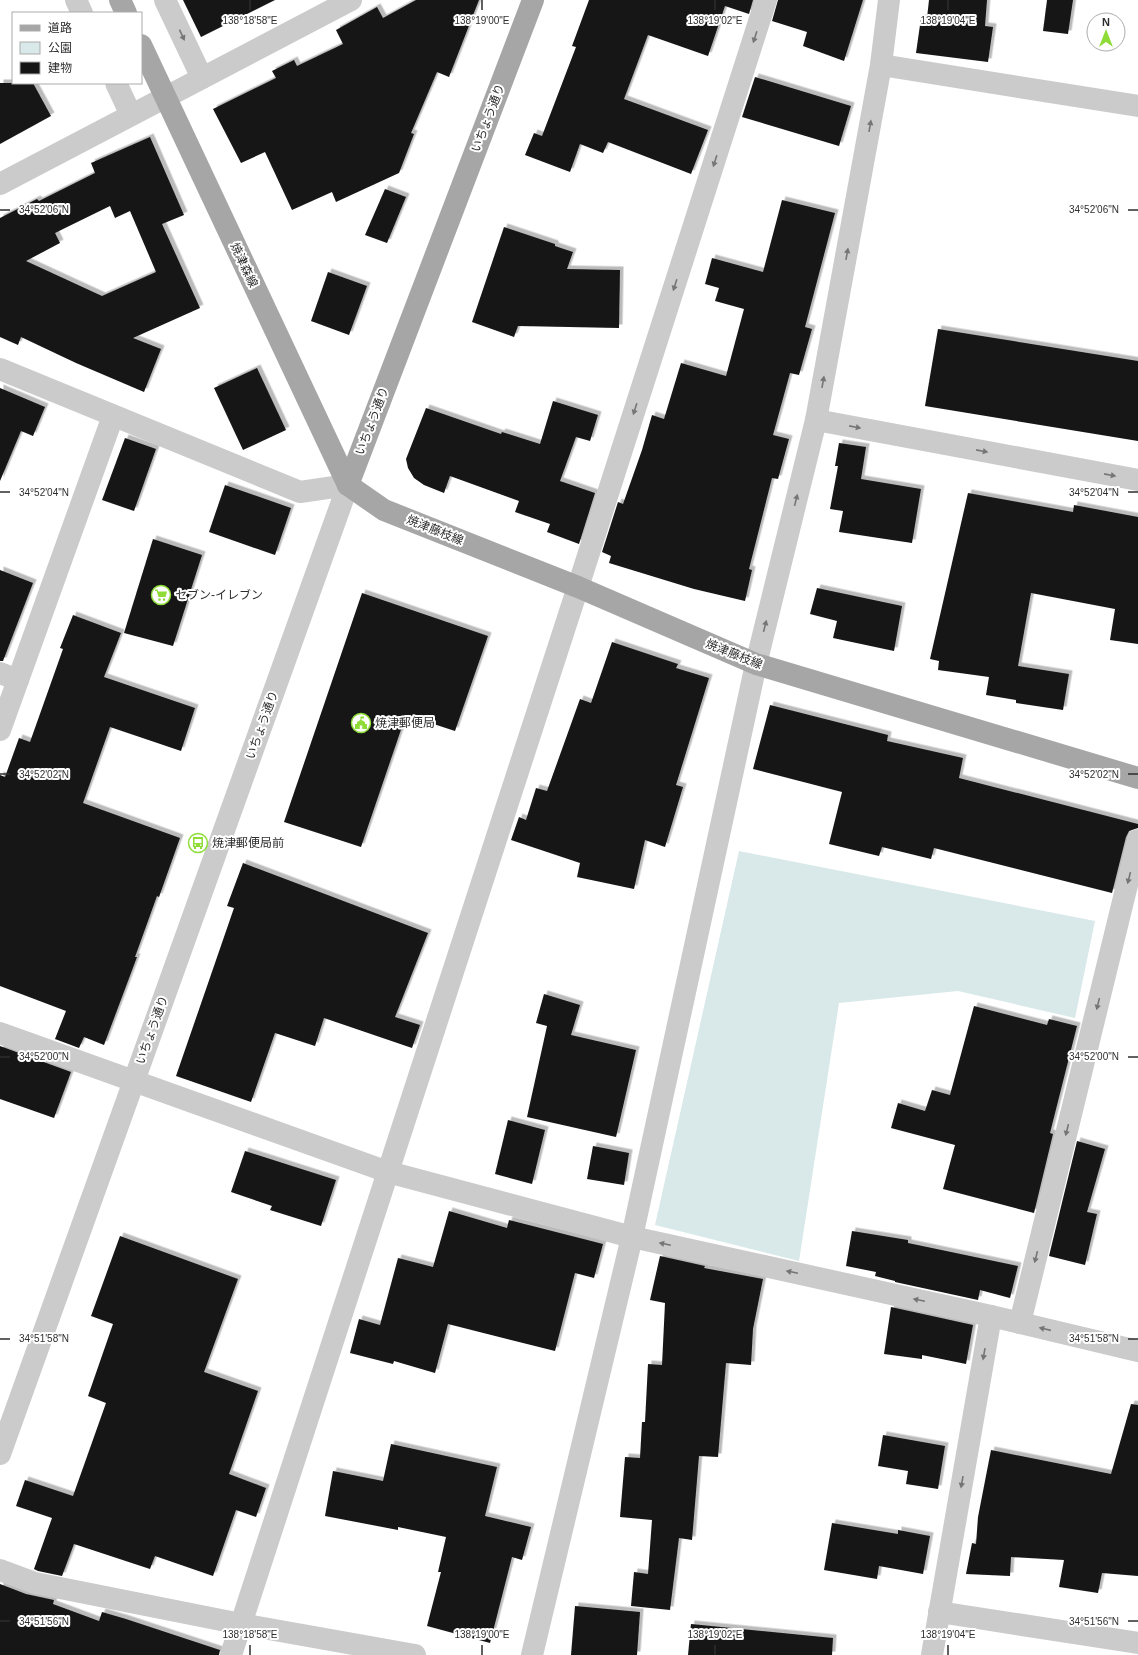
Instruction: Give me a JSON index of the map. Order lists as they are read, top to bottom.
{
  "streets": {
    "main road": ["いちょう通り", "焼津森線", "焼津藤枝線"]
  },
  "crossings": [
    ["いちょう通り", "焼津森線"],
    ["いちょう通り", "焼津藤枝線"],
    ["焼津森線", "焼津藤枝線"]
  ],
  "places": {
    "supermarket": ["セブン-イレブン"],
    "public building": ["焼津郵便局"],
    "bus stop": ["焼津郵便局前"]
  },
  "legend": ["道路", "公園", "建物"],
  "north": "top",
  "coordinates": [
    "138°18'58\"E",
    "138°19'00\"E",
    "138°19'02\"E",
    "138°19'04\"E",
    "34°52'06\"N",
    "34°52'04\"N",
    "34°52'02\"N",
    "34°52'00\"N",
    "34°51'58\"N",
    "34°51'56\"N"
  ]
}
